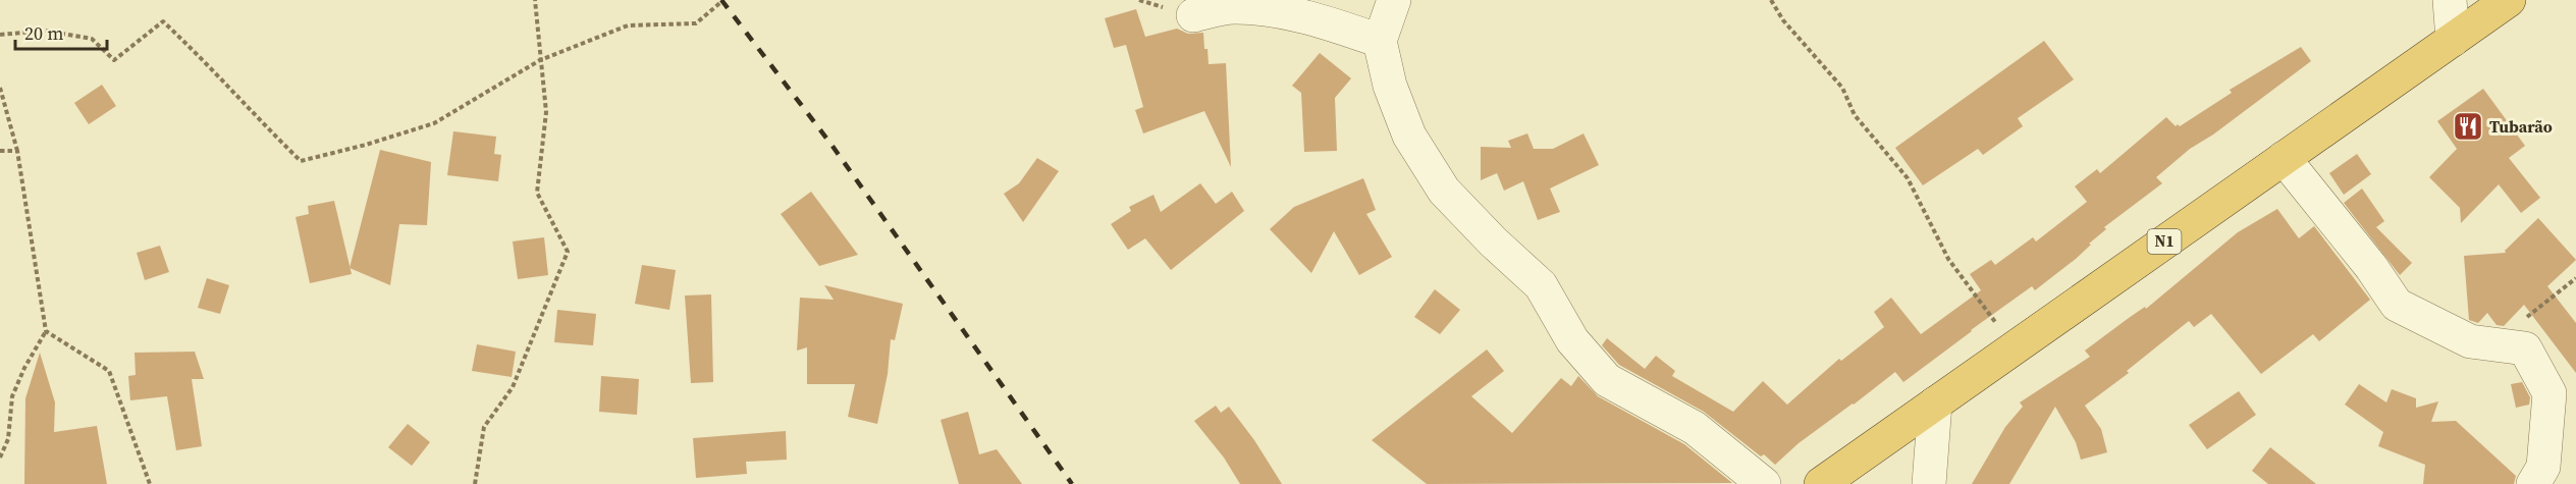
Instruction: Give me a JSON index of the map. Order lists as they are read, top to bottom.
{
  "streets": {
    "highway": ["N1"]
  },
  "places": {
    "restaurant": ["Tubarão"]
  },
  "scale_bar": "20 m"
}
